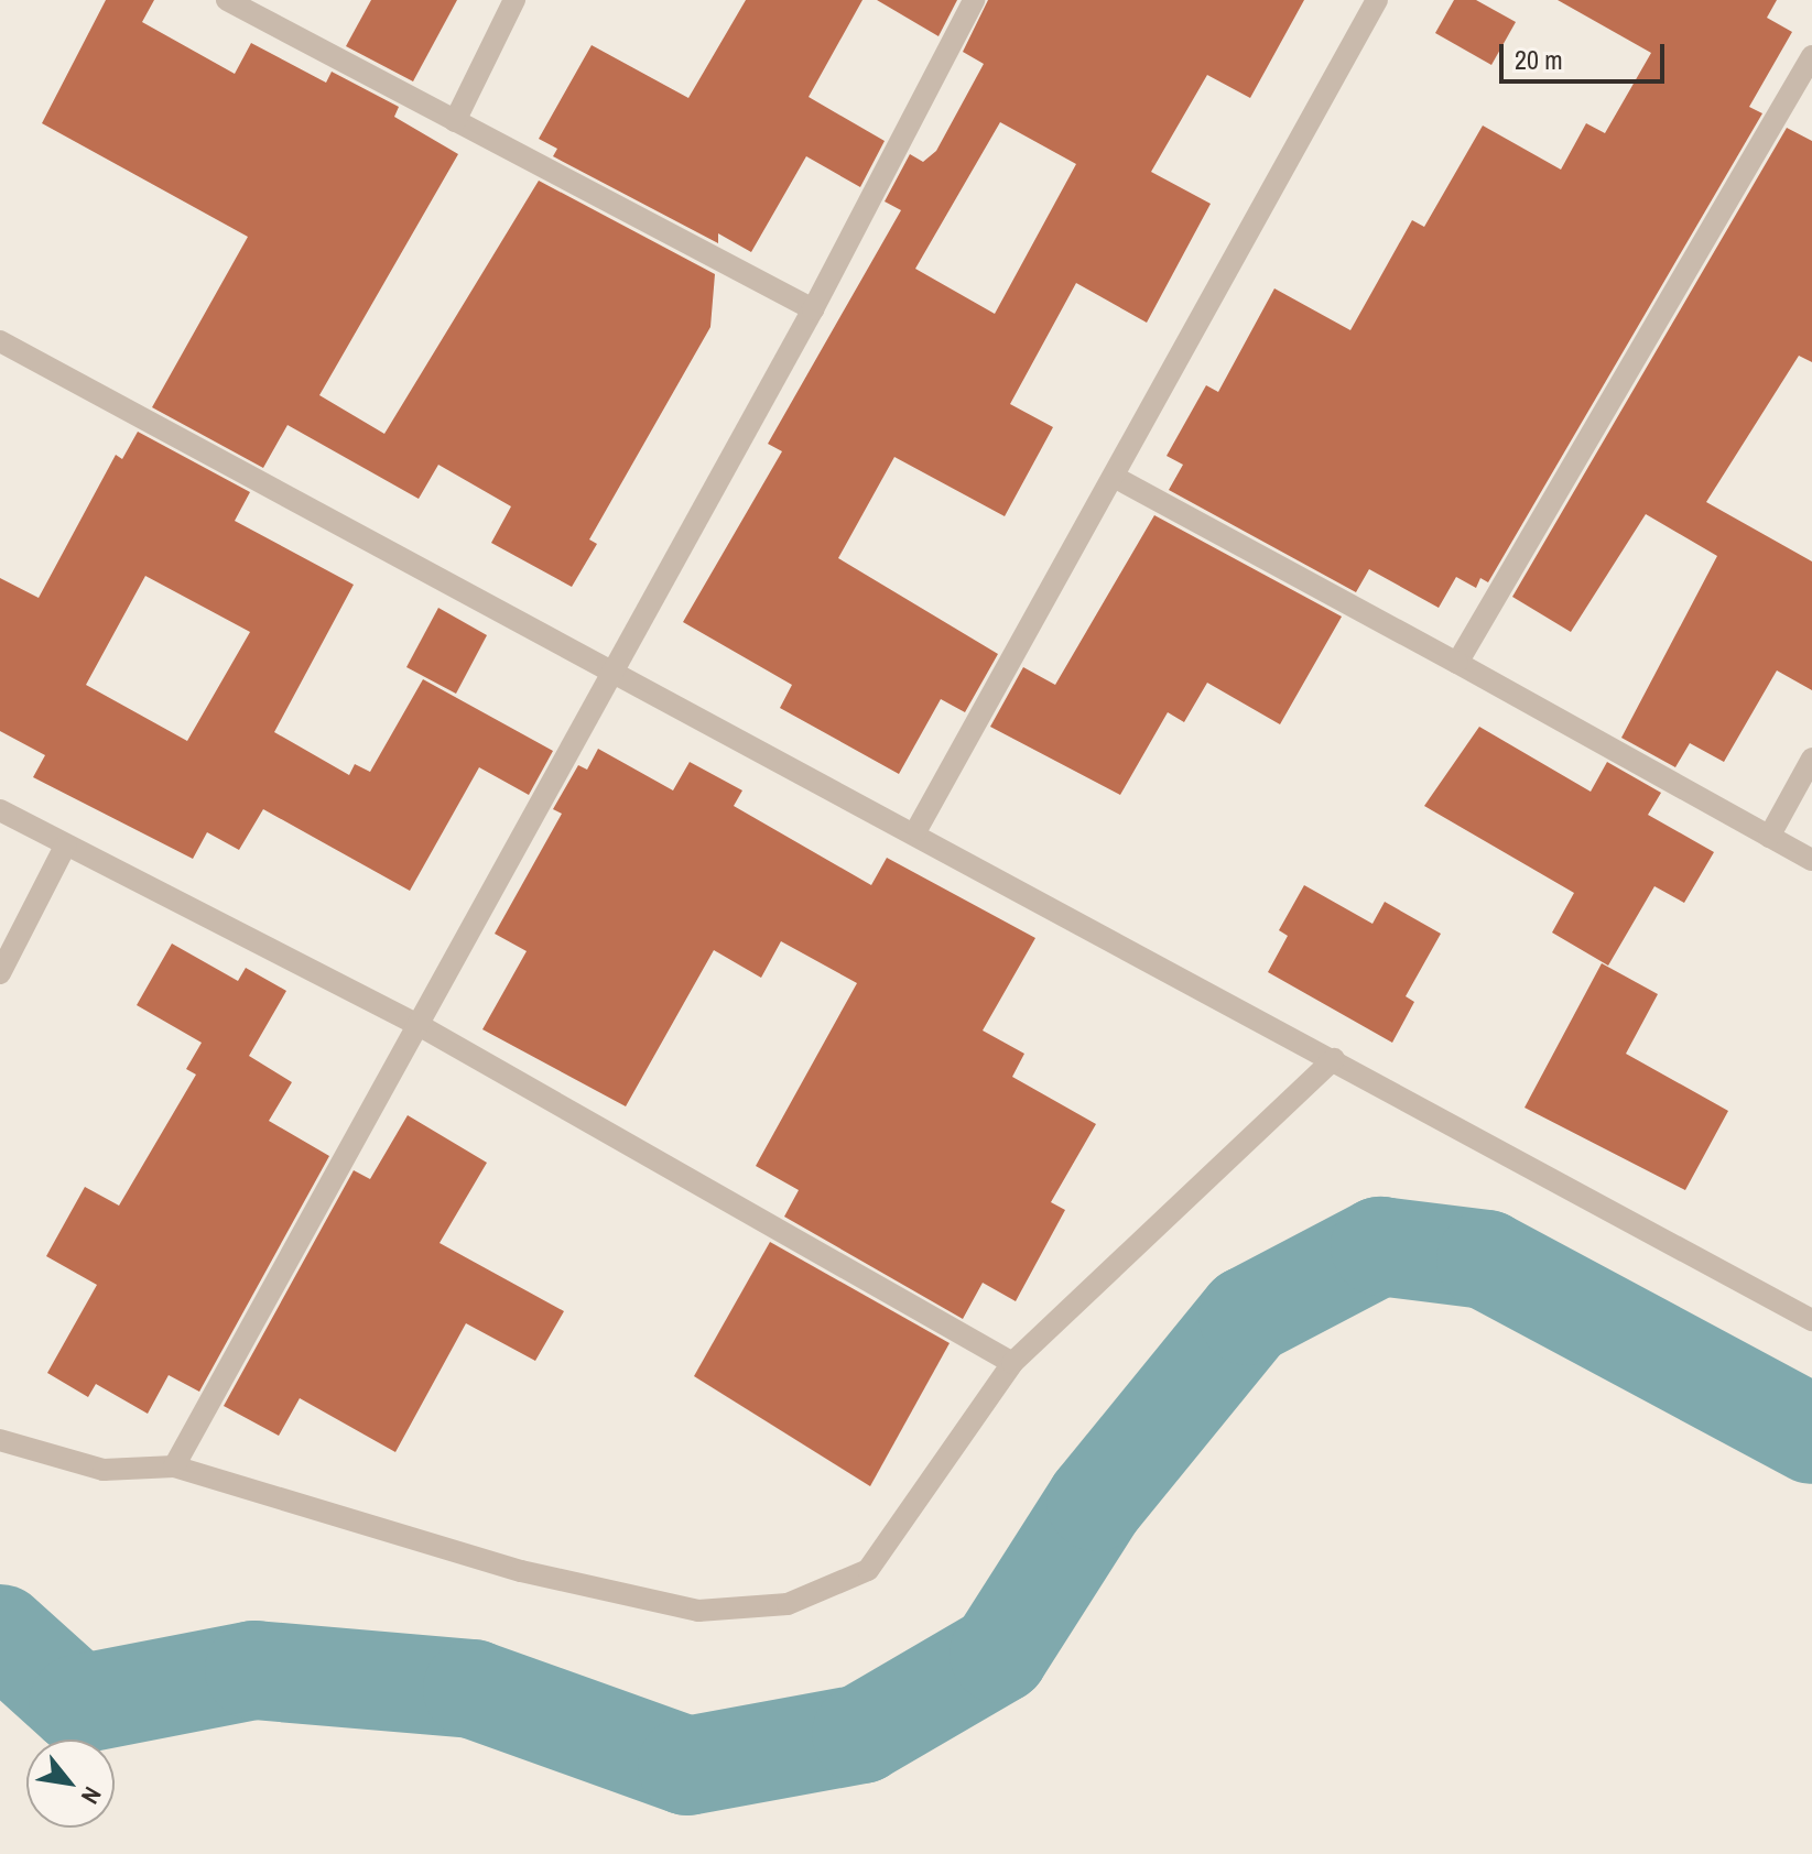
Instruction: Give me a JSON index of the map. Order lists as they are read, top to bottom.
{
  "scale_bar": "20 m",
  "north": "bottom right"
}
